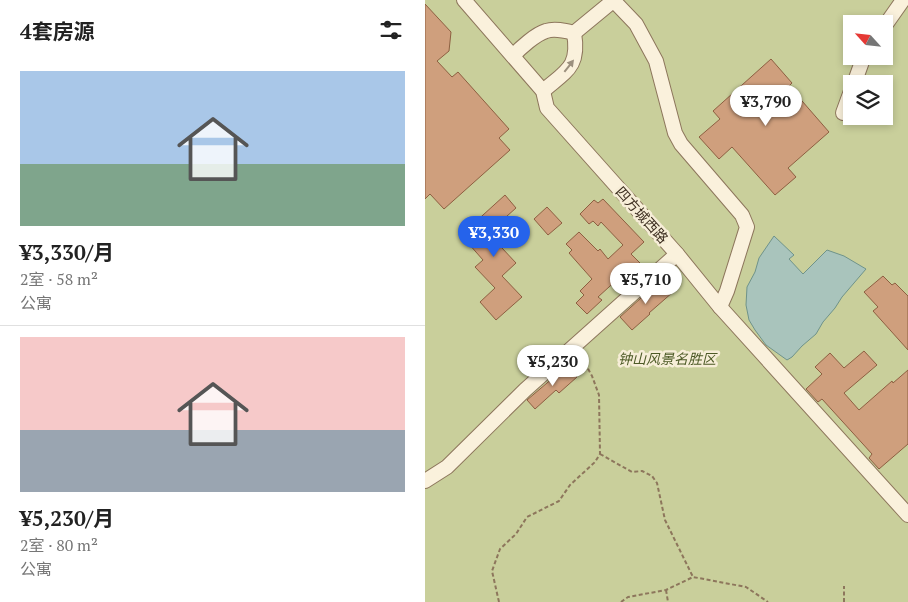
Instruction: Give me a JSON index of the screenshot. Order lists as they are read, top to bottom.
{
  "streets": {
    "street": ["四方城西路"]
  },
  "parks": ["钟山风景名胜区"],
  "north": "top left",
  "page": {
    "heading": "4套房源",
    "list": [
      {
        "name": "¥3,330/月",
        "note": "2室 · 58 m² · 公寓"
      },
      {
        "name": "¥5,230/月",
        "note": "2室 · 80 m² · 公寓"
      }
    ],
    "price": [
      "¥3,790",
      "¥3,330",
      "¥5,710",
      "¥5,230"
    ]
  }
}
